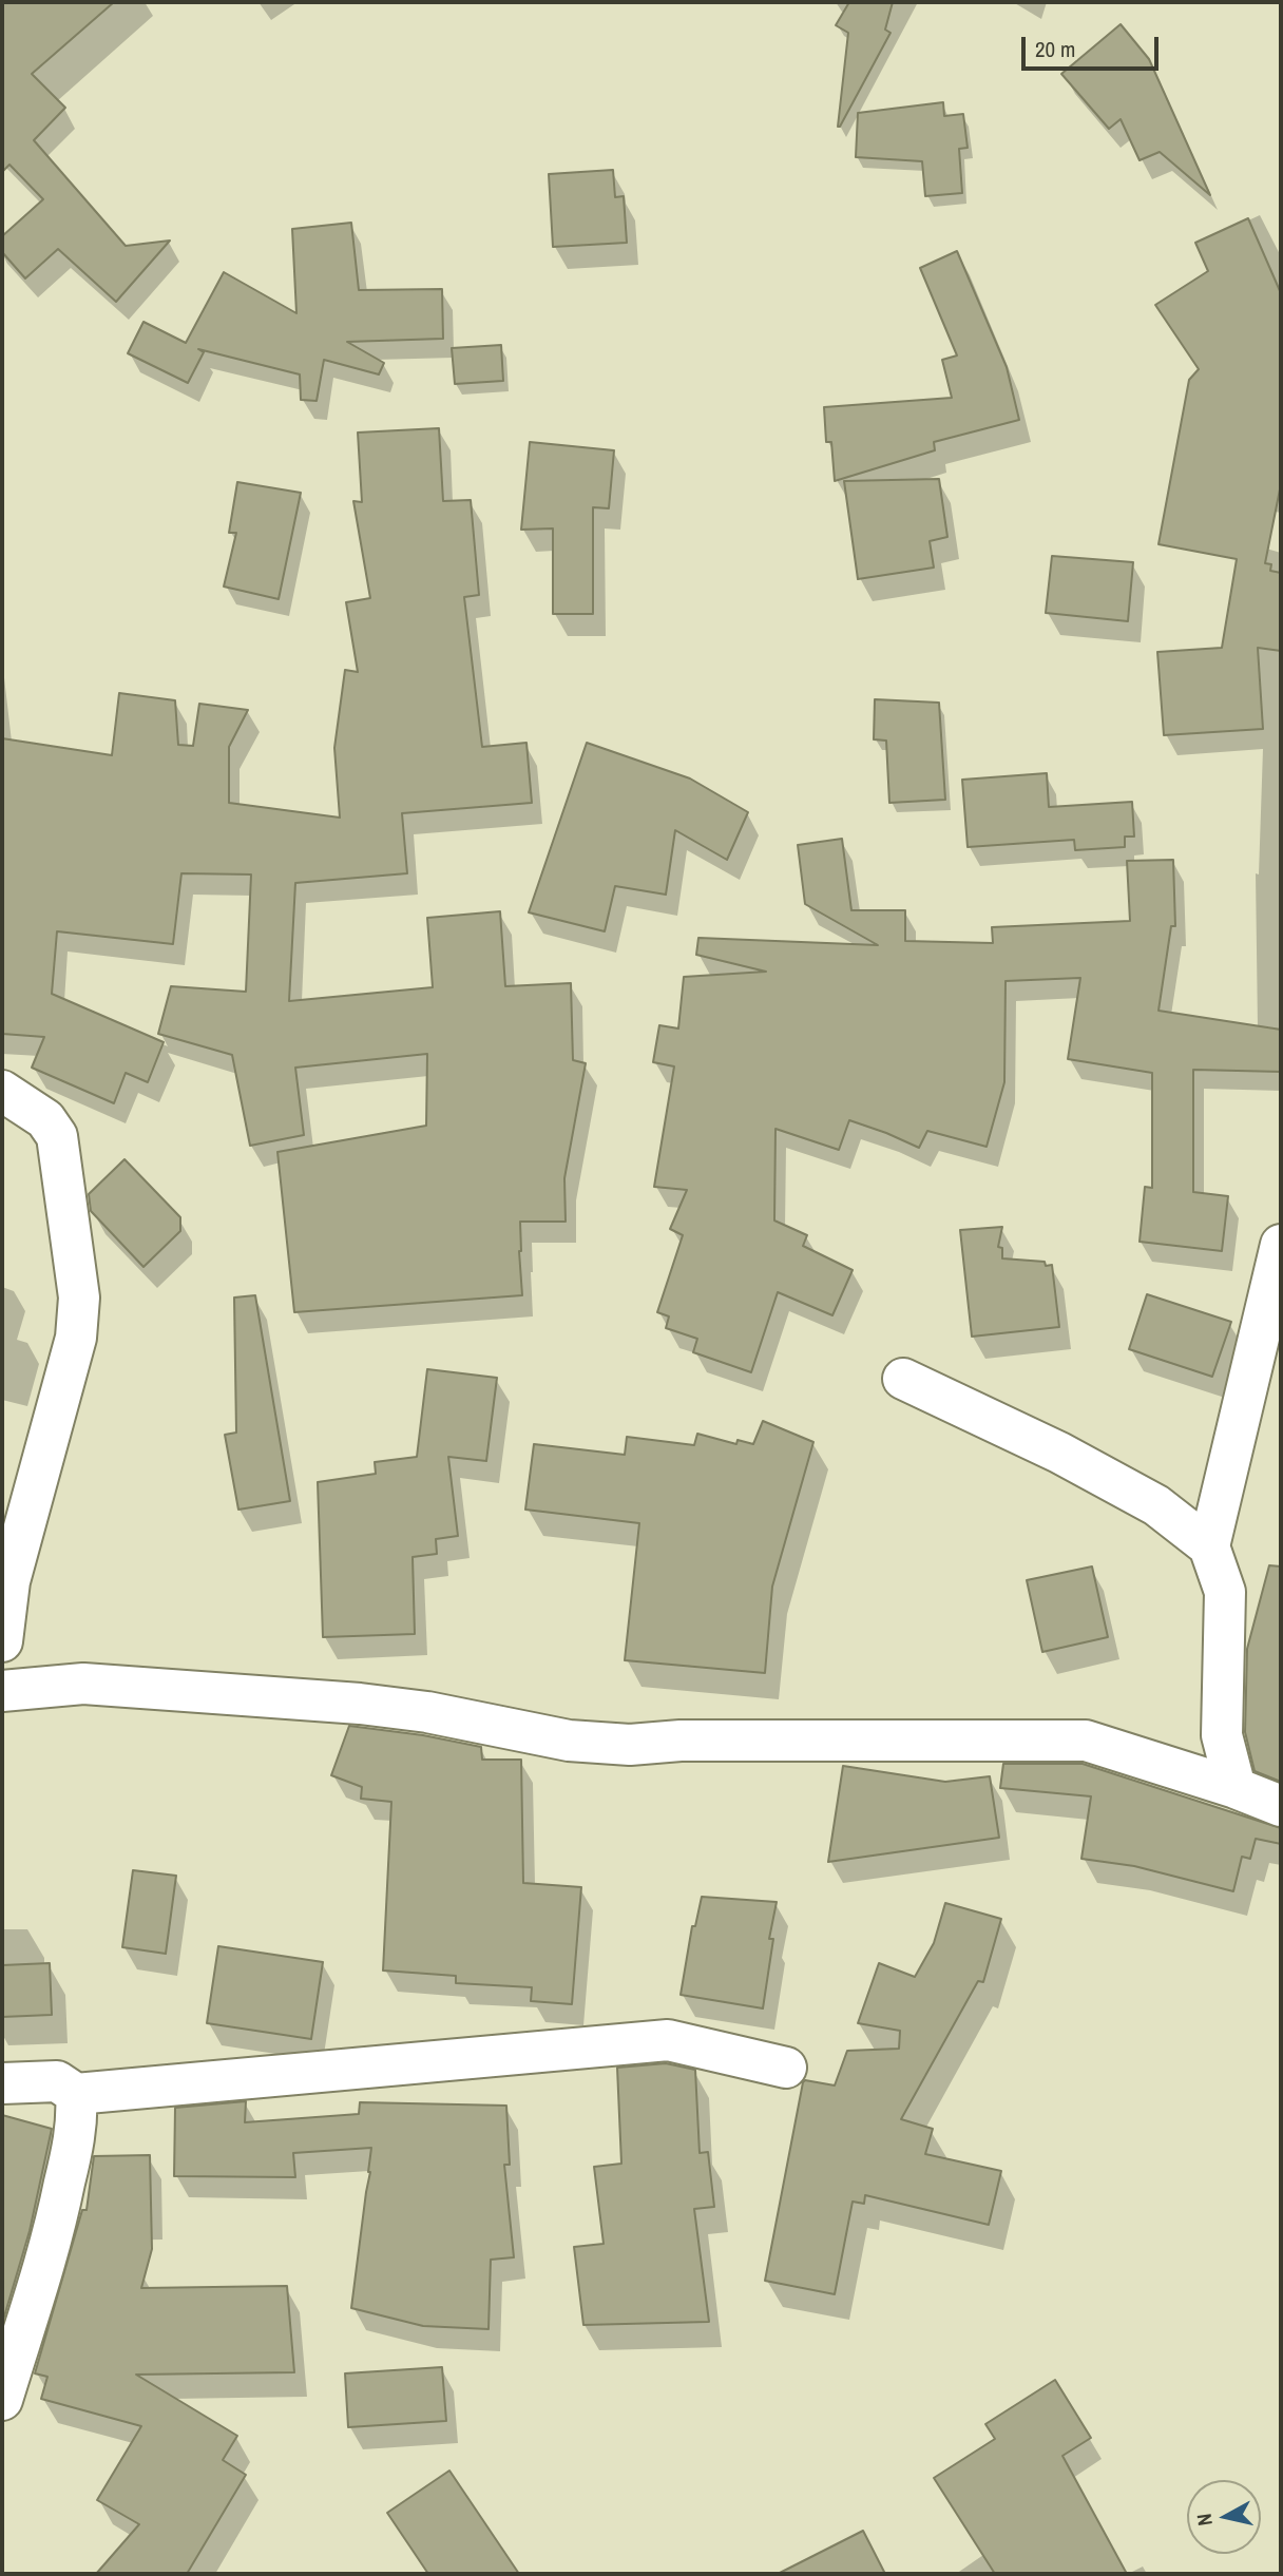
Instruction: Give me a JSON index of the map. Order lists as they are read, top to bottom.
{
  "scale_bar": "20 m",
  "north": "left"
}
